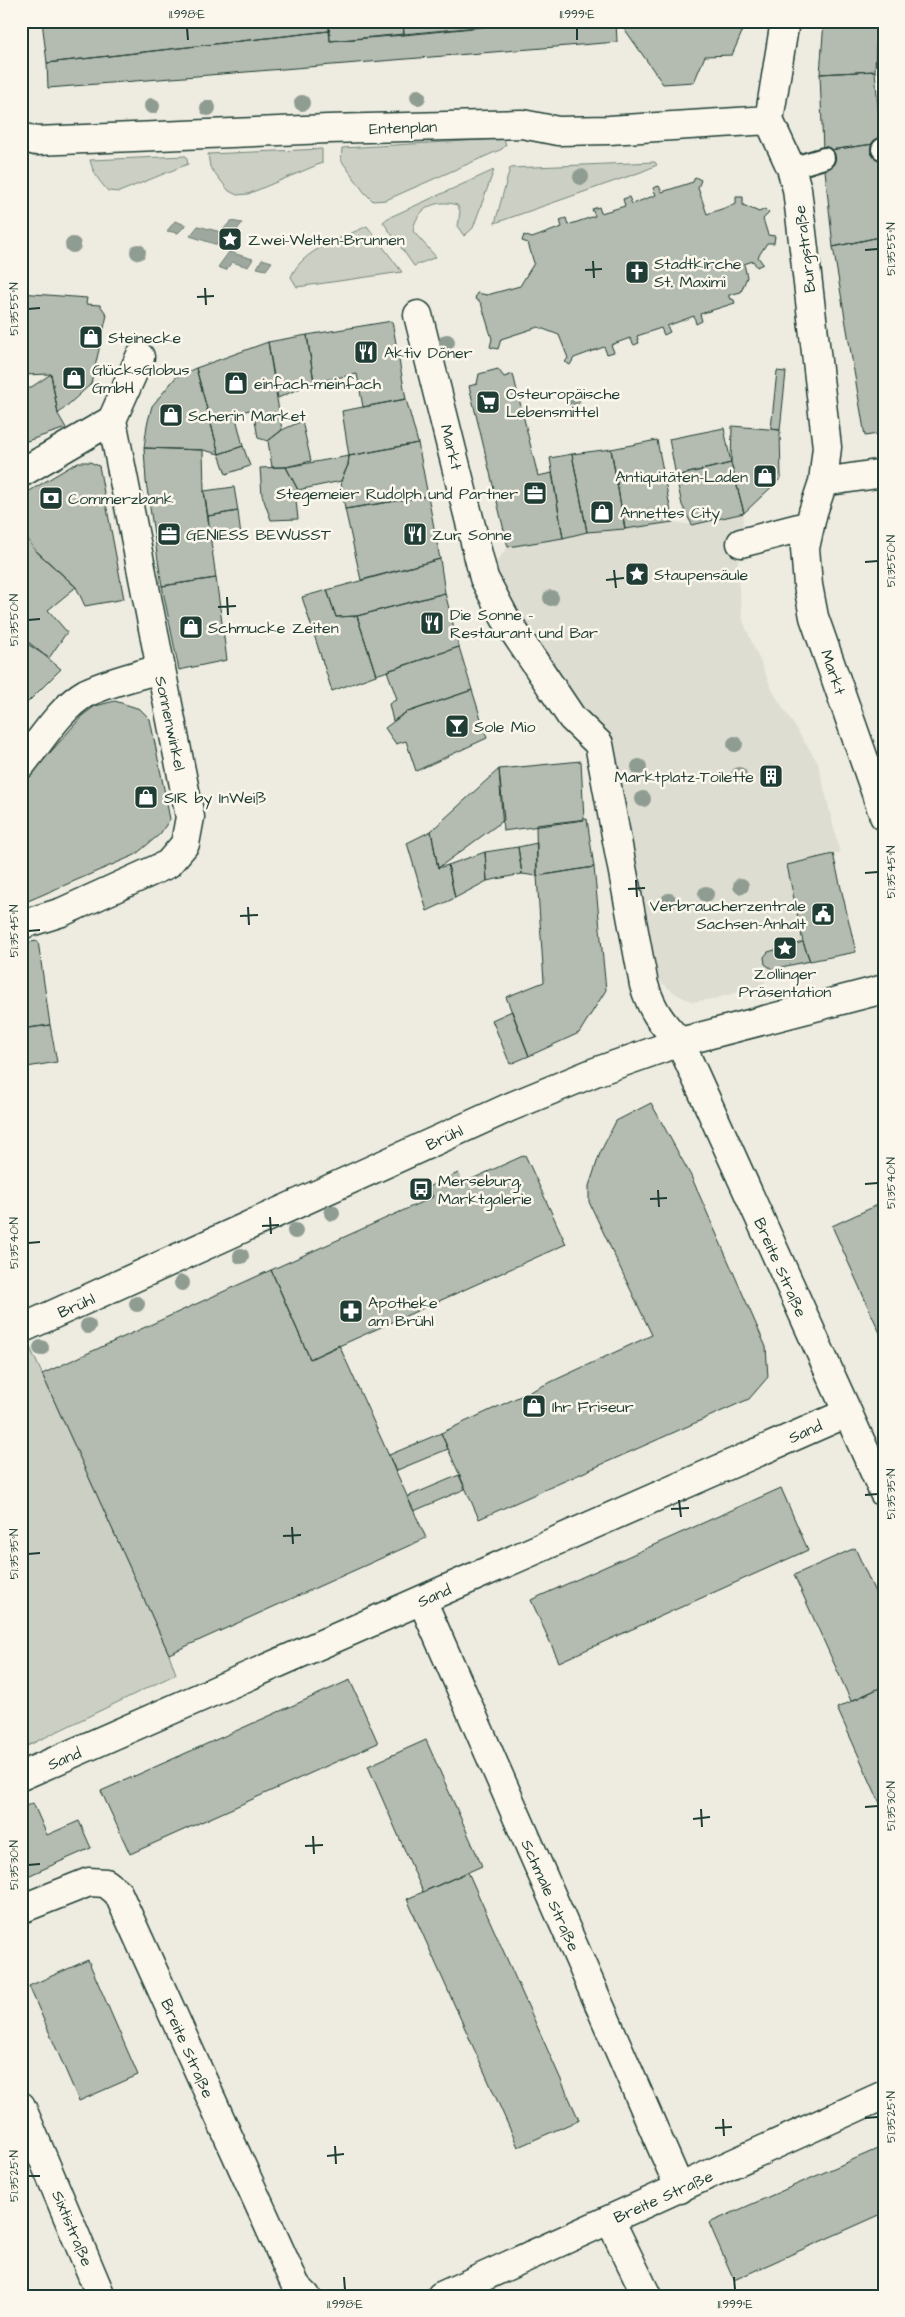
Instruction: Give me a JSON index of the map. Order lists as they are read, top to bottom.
{
  "streets": {
    "street": [
      "Entenplan",
      "Burgstraße",
      "Markt",
      "Sonnenwinkel",
      "Brühl",
      "Breite Straße",
      "Sand",
      "Schmale Straße",
      "Sixtistraße"
    ]
  },
  "crossings": [
    ["Entenplan", "Burgstraße"],
    ["Burgstraße", "Markt"],
    ["Markt", "Brühl"],
    ["Markt", "Breite Straße"],
    ["Brühl", "Breite Straße"],
    ["Breite Straße", "Sand"],
    ["Breite Straße", "Schmale Straße"],
    ["Sand", "Schmale Straße"]
  ],
  "places": {
    "place": ["Zwei-Welten-Brunnen", "Staupensäule", "Zollinger Präsentation"],
    "church": ["Stadtkirche St. Maximi"],
    "shop": [
      "Steinecke",
      "GlücksGlobus GmbH",
      "einfach-meinfach",
      "Scherin Market",
      "Antiquitäten-Laden",
      "Annettes City",
      "Schmucke Zeiten",
      "SIR by InWeiß",
      "Ihr Friseur"
    ],
    "restaurant": ["Aktiv Döner", "Zur Sonne", "Die Sonne - Restaurant und Bar"],
    "supermarket": ["Osteuropäische Lebensmittel"],
    "office": ["Stegemeier Rudolph und Partner", "GENIESS BEWUSST"],
    "bank": ["Commerzbank"],
    "bar": ["Sole Mio"],
    "building": ["Marktplatz-Toilette"],
    "public building": ["Verbraucherzentrale Sachsen-Anhalt"],
    "bus stop": ["Merseburg, Marktgalerie"],
    "pharmacy": ["Apotheke am Brühl"]
  },
  "coordinates": [
    "11.998°E",
    "11.999°E",
    "51.3555°N",
    "51.3550°N",
    "51.3545°N",
    "51.3540°N",
    "51.3535°N",
    "51.3530°N",
    "51.3525°N"
  ]
}
